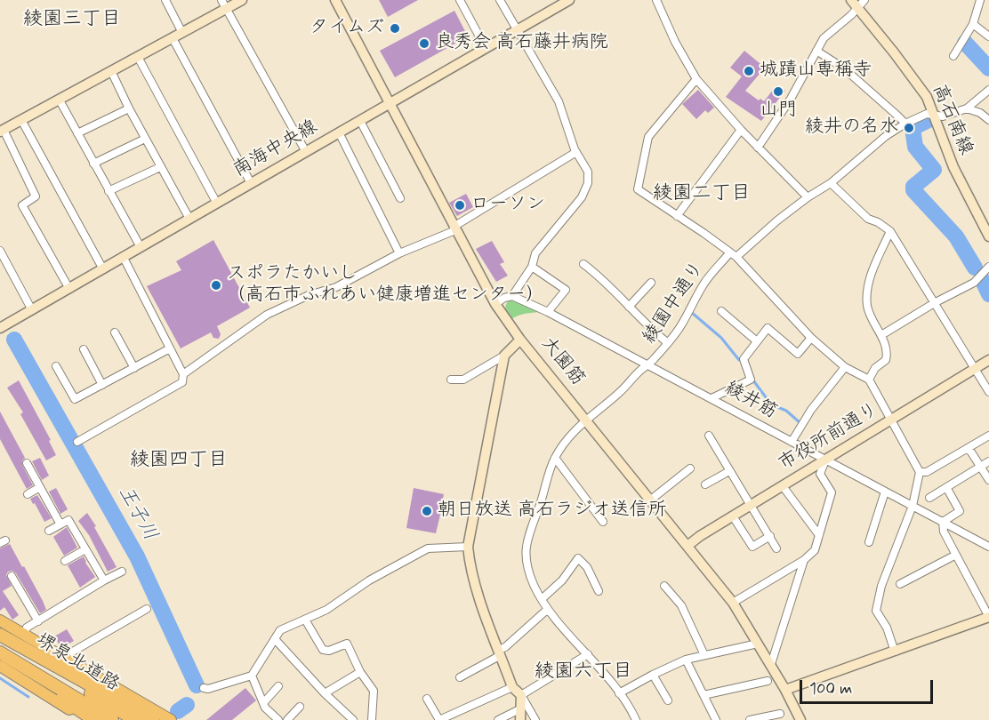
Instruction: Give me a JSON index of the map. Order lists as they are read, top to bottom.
{
  "streets": {
    "highway": ["堺泉北道路"],
    "street": [
      "高石南線",
      "南海中央線",
      "綾園中通り",
      "大園筋",
      "綾井筋",
      "市役所前通り"
    ]
  },
  "crossings": [
    ["高石南線", "綾園中通り"],
    ["南海中央線", "大園筋"],
    ["綾園中通り", "大園筋"],
    ["綾園中通り", "綾井筋"],
    ["大園筋", "市役所前通り"],
    ["綾井筋", "市役所前通り"]
  ],
  "districts": [
    "綾園三丁目",
    "綾園二丁目",
    "綾園四丁目",
    "綾園六丁目"
  ],
  "water": ["王子川"],
  "places": [
    "タイムズ",
    "良秀会 高石藤井病院",
    "城蹟山専稱寺",
    "山門",
    "綾井の名水",
    "ローソン",
    "スポラたかいし （高石市ふれあい健康増進センター）",
    "朝日放送 高石ラジオ送信所"
  ],
  "scale_bar": "100 m"
}
